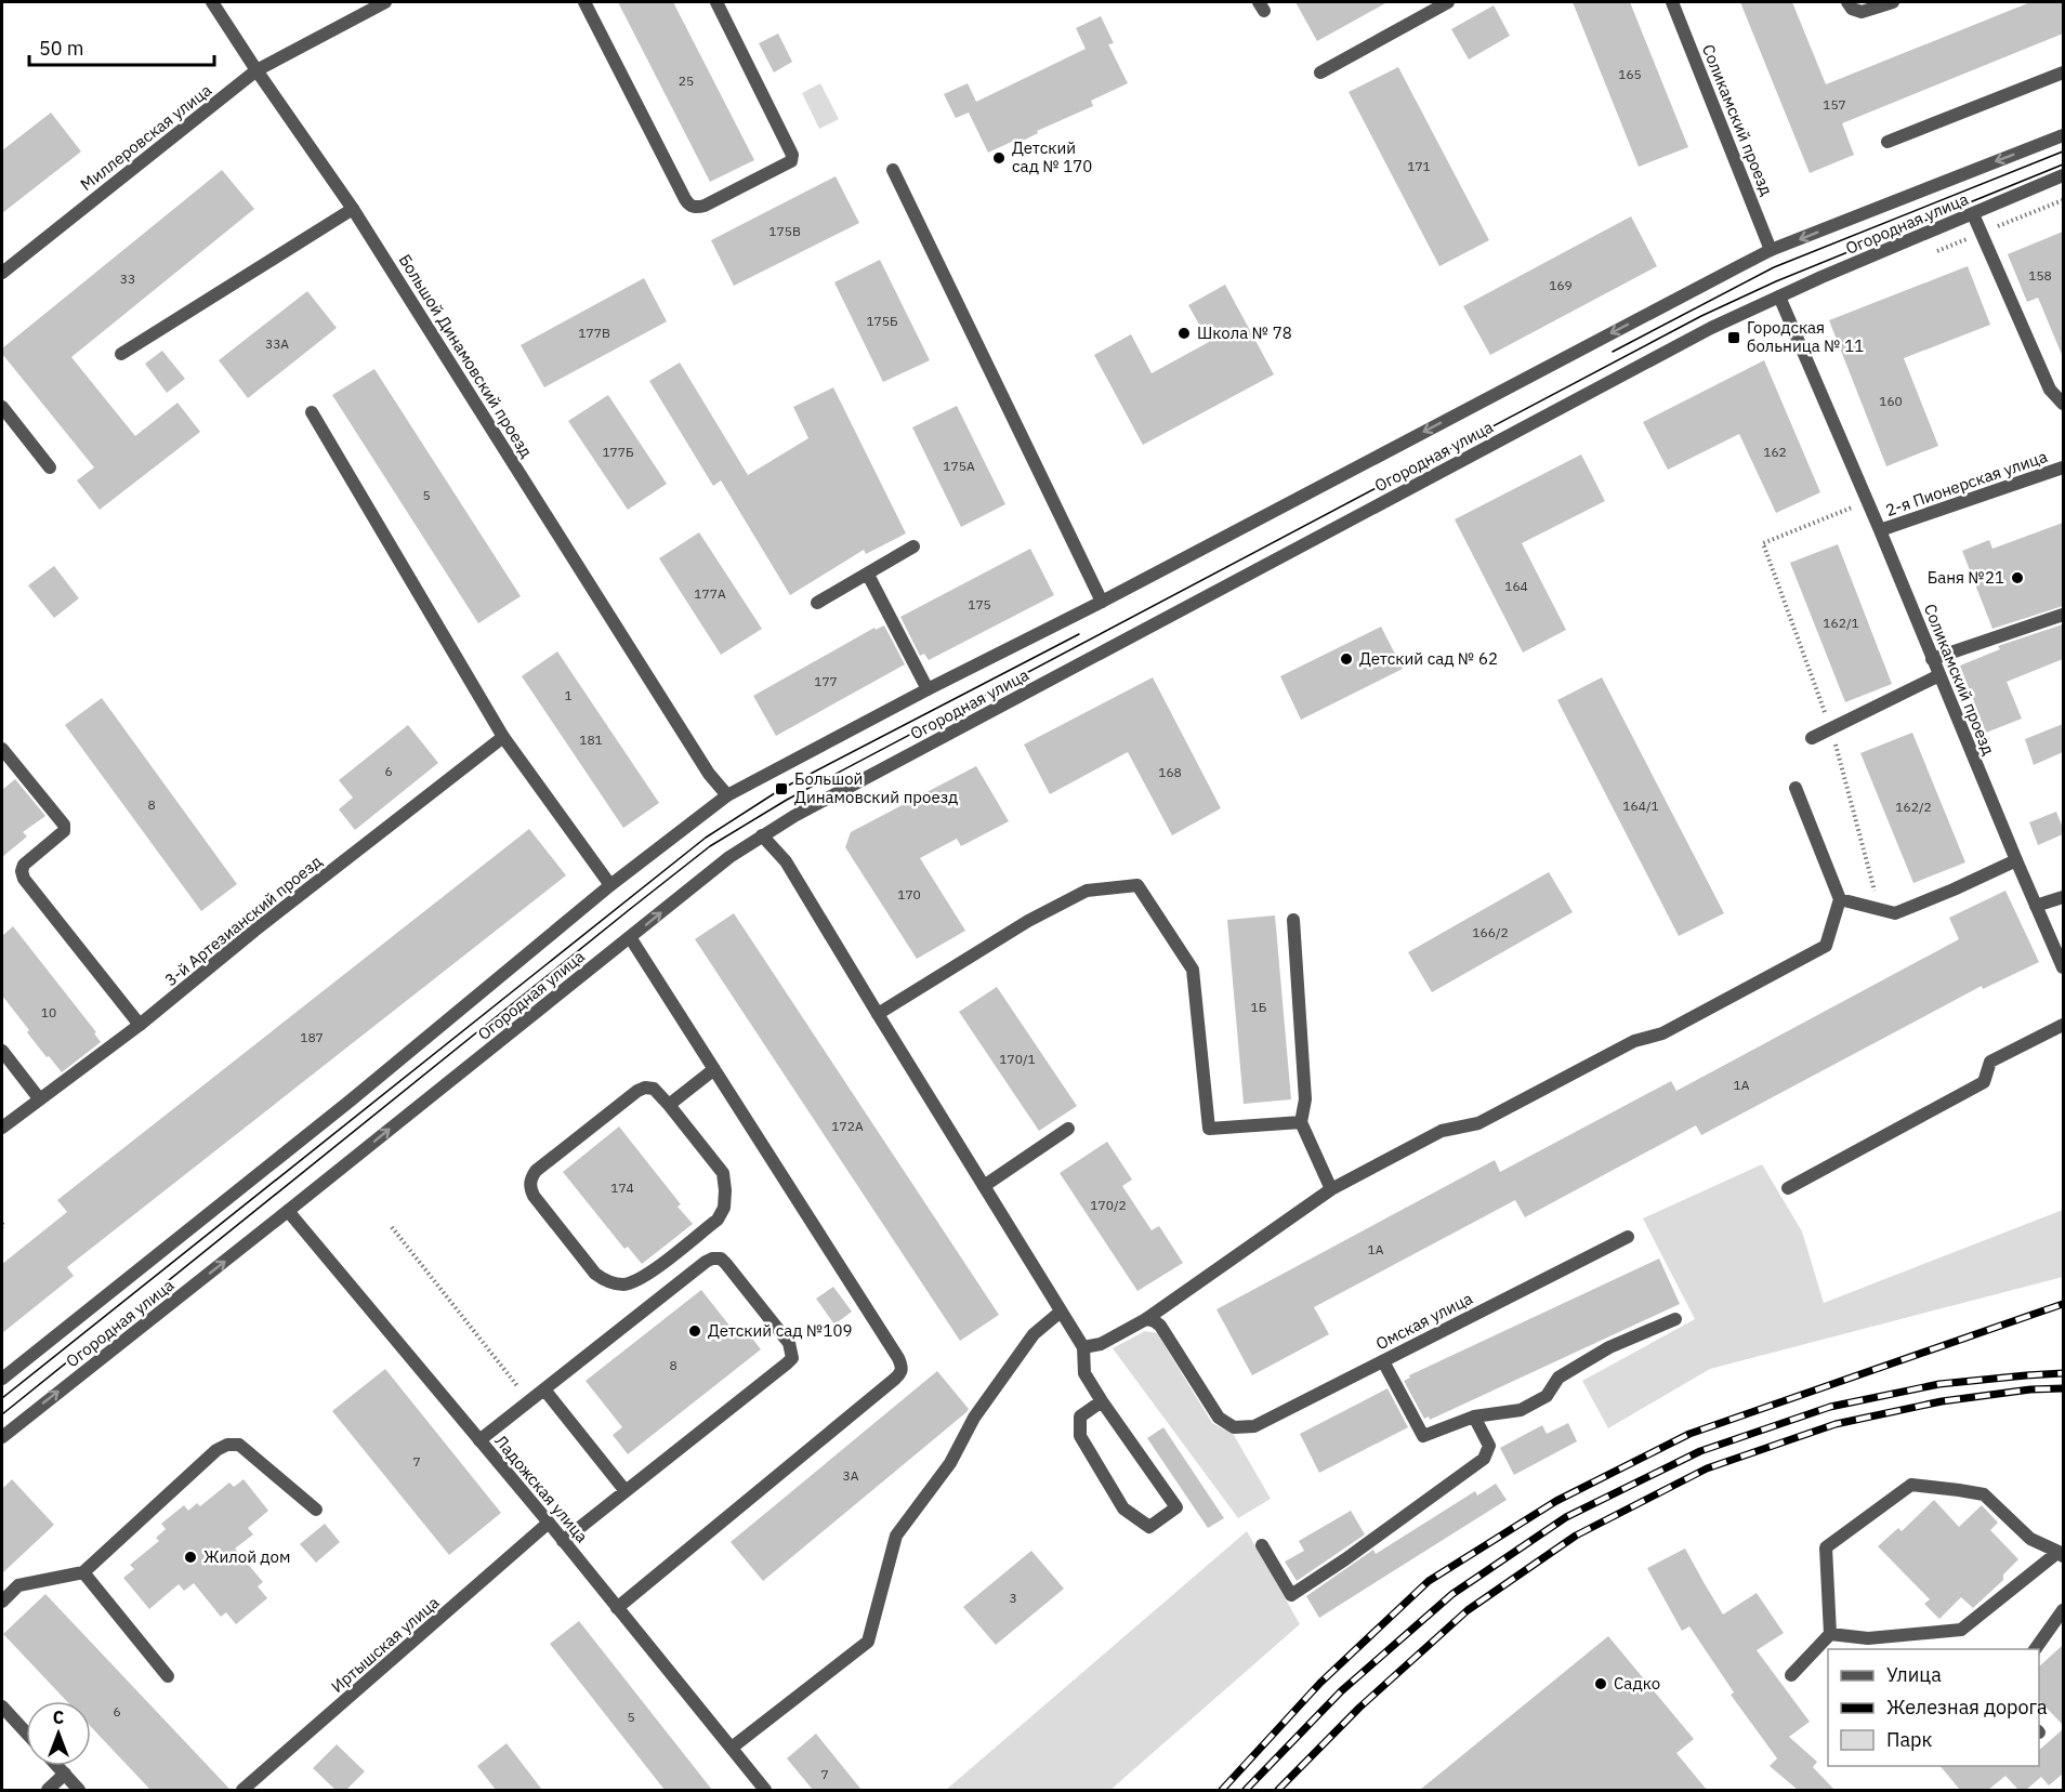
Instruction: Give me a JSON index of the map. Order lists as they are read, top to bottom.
{
  "streets": {
    "street": [
      "Соликамский проезд",
      "Миллеровская улица",
      "Огородная улица",
      "Большой Динамовский проезд",
      "2-я Пионерская улица",
      "3-й Артезианский проезд",
      "Омская улица",
      "Ладожская улица",
      "Иртышская улица"
    ]
  },
  "crossings": [
    ["Соликамский проезд", "Огородная улица"],
    ["Соликамский проезд", "2-я Пионерская улица"],
    ["Миллеровская улица", "Большой Динамовский проезд"],
    ["Огородная улица", "Большой Динамовский проезд"],
    ["Огородная улица", "Ладожская улица"],
    ["Ладожская улица", "Иртышская улица"]
  ],
  "places": {
    "other": [
      "Детский сад № 170",
      "Школа № 78",
      "Баня №21",
      "Детский сад № 62",
      "Детский сад №109",
      "Жилой дом",
      "Садко"
    ],
    "transit": ["Городская больница № 11", "Большой Динамовский проезд"]
  },
  "house_numbers": [
    "165",
    "25",
    "157",
    "171",
    "175В",
    "158",
    "33",
    "169",
    "175Б",
    "177В",
    "33А",
    "160",
    "177Б",
    "162",
    "175А",
    "5",
    "164",
    "177А",
    "175",
    "162/1",
    "177",
    "1",
    "181",
    "6",
    "168",
    "8",
    "164/1",
    "162/2",
    "170",
    "166/2",
    "1Б",
    "10",
    "187",
    "170/1",
    "1А",
    "172А",
    "174",
    "170/2",
    "1А",
    "8",
    "7",
    "3А",
    "3",
    "6",
    "5",
    "7"
  ],
  "legend": ["Улица", "Железная дорога", "Парк"],
  "scale_bar": "50 m",
  "north": "top"
}
